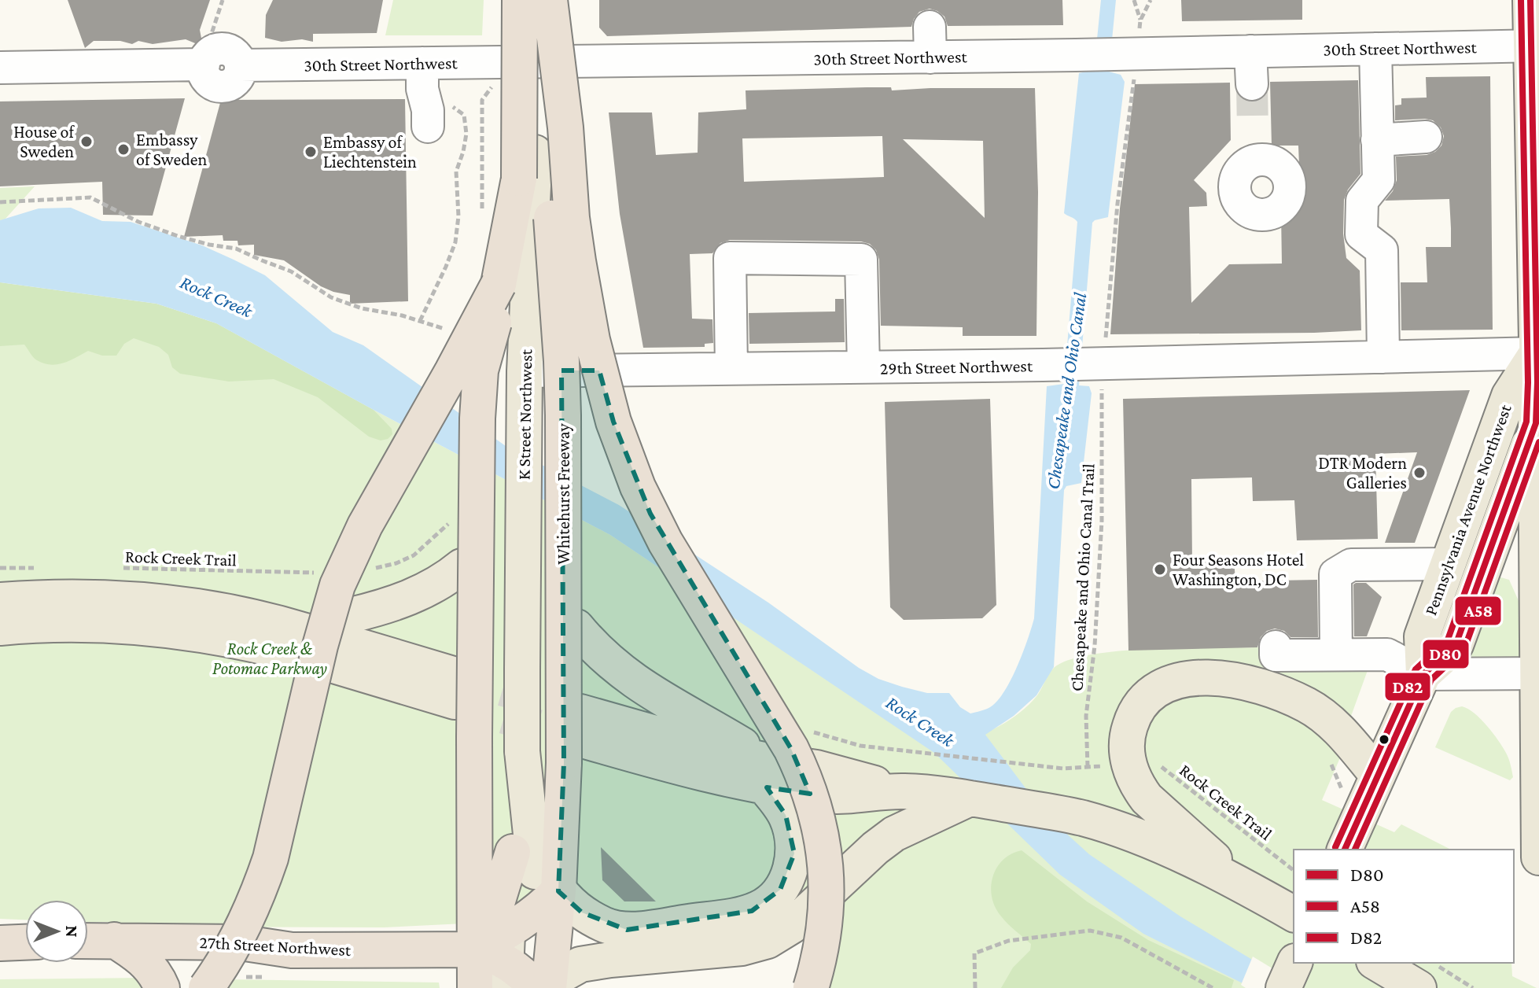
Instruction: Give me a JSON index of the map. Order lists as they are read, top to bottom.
{
  "streets": {
    "highway": ["Whitehurst Freeway", "27th Street Northwest"],
    "main road": ["K Street Northwest", "Pennsylvania Avenue Northwest"],
    "street": ["30th Street Northwest", "29th Street Northwest"],
    "path": ["Rock Creek Trail", "Chesapeake and Ohio Canal Trail"]
  },
  "crossings": [
    ["30th Street Northwest", "K Street Northwest"],
    ["30th Street Northwest", "Chesapeake and Ohio Canal Trail"],
    ["29th Street Northwest", "K Street Northwest"],
    ["29th Street Northwest", "Pennsylvania Avenue Northwest"],
    ["29th Street Northwest", "Chesapeake and Ohio Canal Trail"]
  ],
  "water": ["Rock Creek", "Chesapeake and Ohio Canal"],
  "parks": ["Rock Creek & Potomac Parkway"],
  "places": [
    "House of Sweden",
    "Embassy of Sweden",
    "Embassy of Liechtenstein",
    "DTR Modern Galleries",
    "Four Seasons Hotel Washington, DC"
  ],
  "lines": ["transit line D80", "transit line D82", "transit line A58"],
  "legend": ["D80", "A58", "D82"],
  "north": "right"
}
